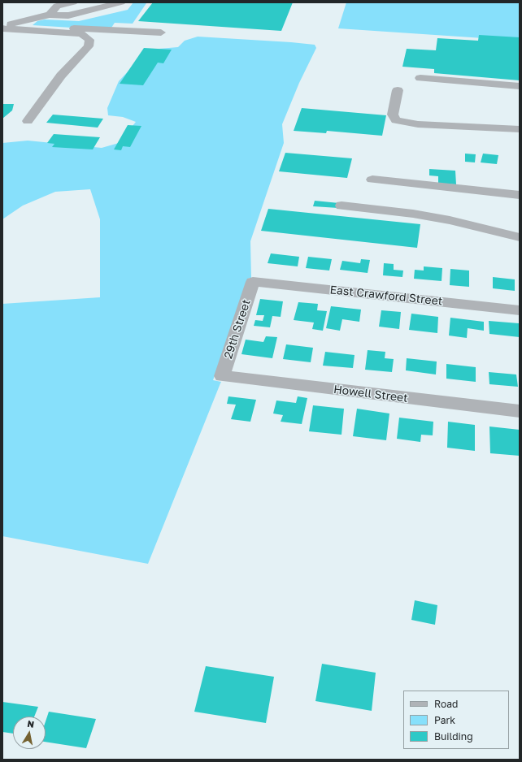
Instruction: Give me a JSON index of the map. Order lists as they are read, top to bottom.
{
  "streets": {
    "street": ["East Crawford Street", "29th Street", "Howell Street"]
  },
  "crossings": [
    ["East Crawford Street", "29th Street"],
    ["29th Street", "Howell Street"]
  ],
  "legend": ["Road", "Park", "Building"],
  "north": "top"
}
